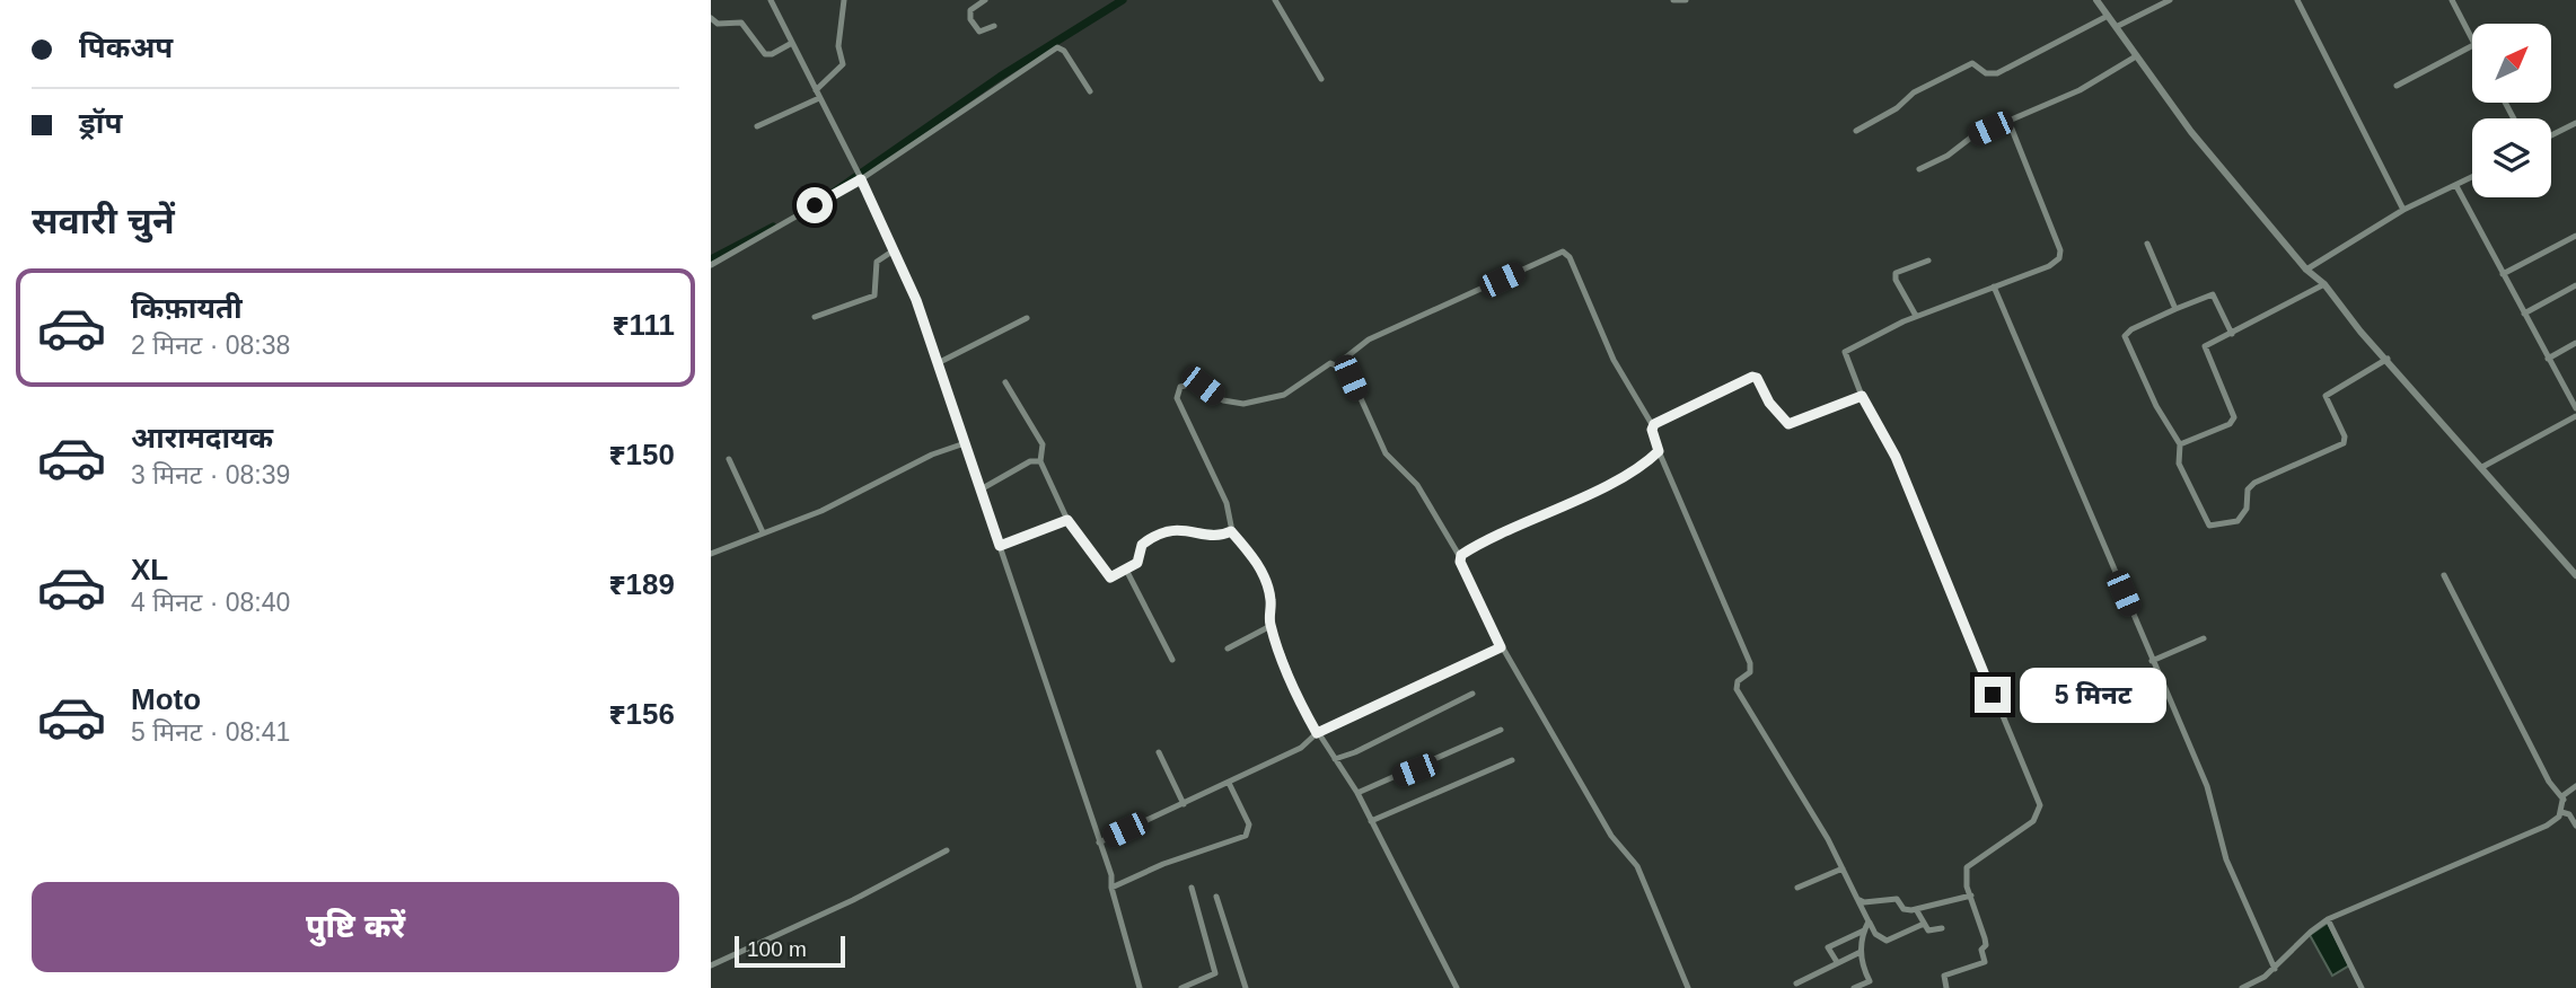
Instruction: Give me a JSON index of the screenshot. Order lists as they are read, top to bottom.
{
  "scale_bar": "100 m",
  "north": "top right",
  "page": {
    "banner": ["पिकअप", "ड्रॉप"],
    "heading": "सवारी चुनें",
    "list": [
      {
        "name": "किफ़ायती",
        "note": "2 मिनट · 08:38",
        "value": "₹111"
      },
      {
        "name": "आरामदायक",
        "note": "3 मिनट · 08:39",
        "value": "₹150"
      },
      {
        "name": "XL",
        "note": "4 मिनट · 08:40",
        "value": "₹189"
      },
      {
        "name": "Moto",
        "note": "5 मिनट · 08:41",
        "value": "₹156"
      }
    ],
    "bubble": "5 मिनट",
    "buttons": "पुष्टि करें",
    "scale": "100 m"
  }
}
